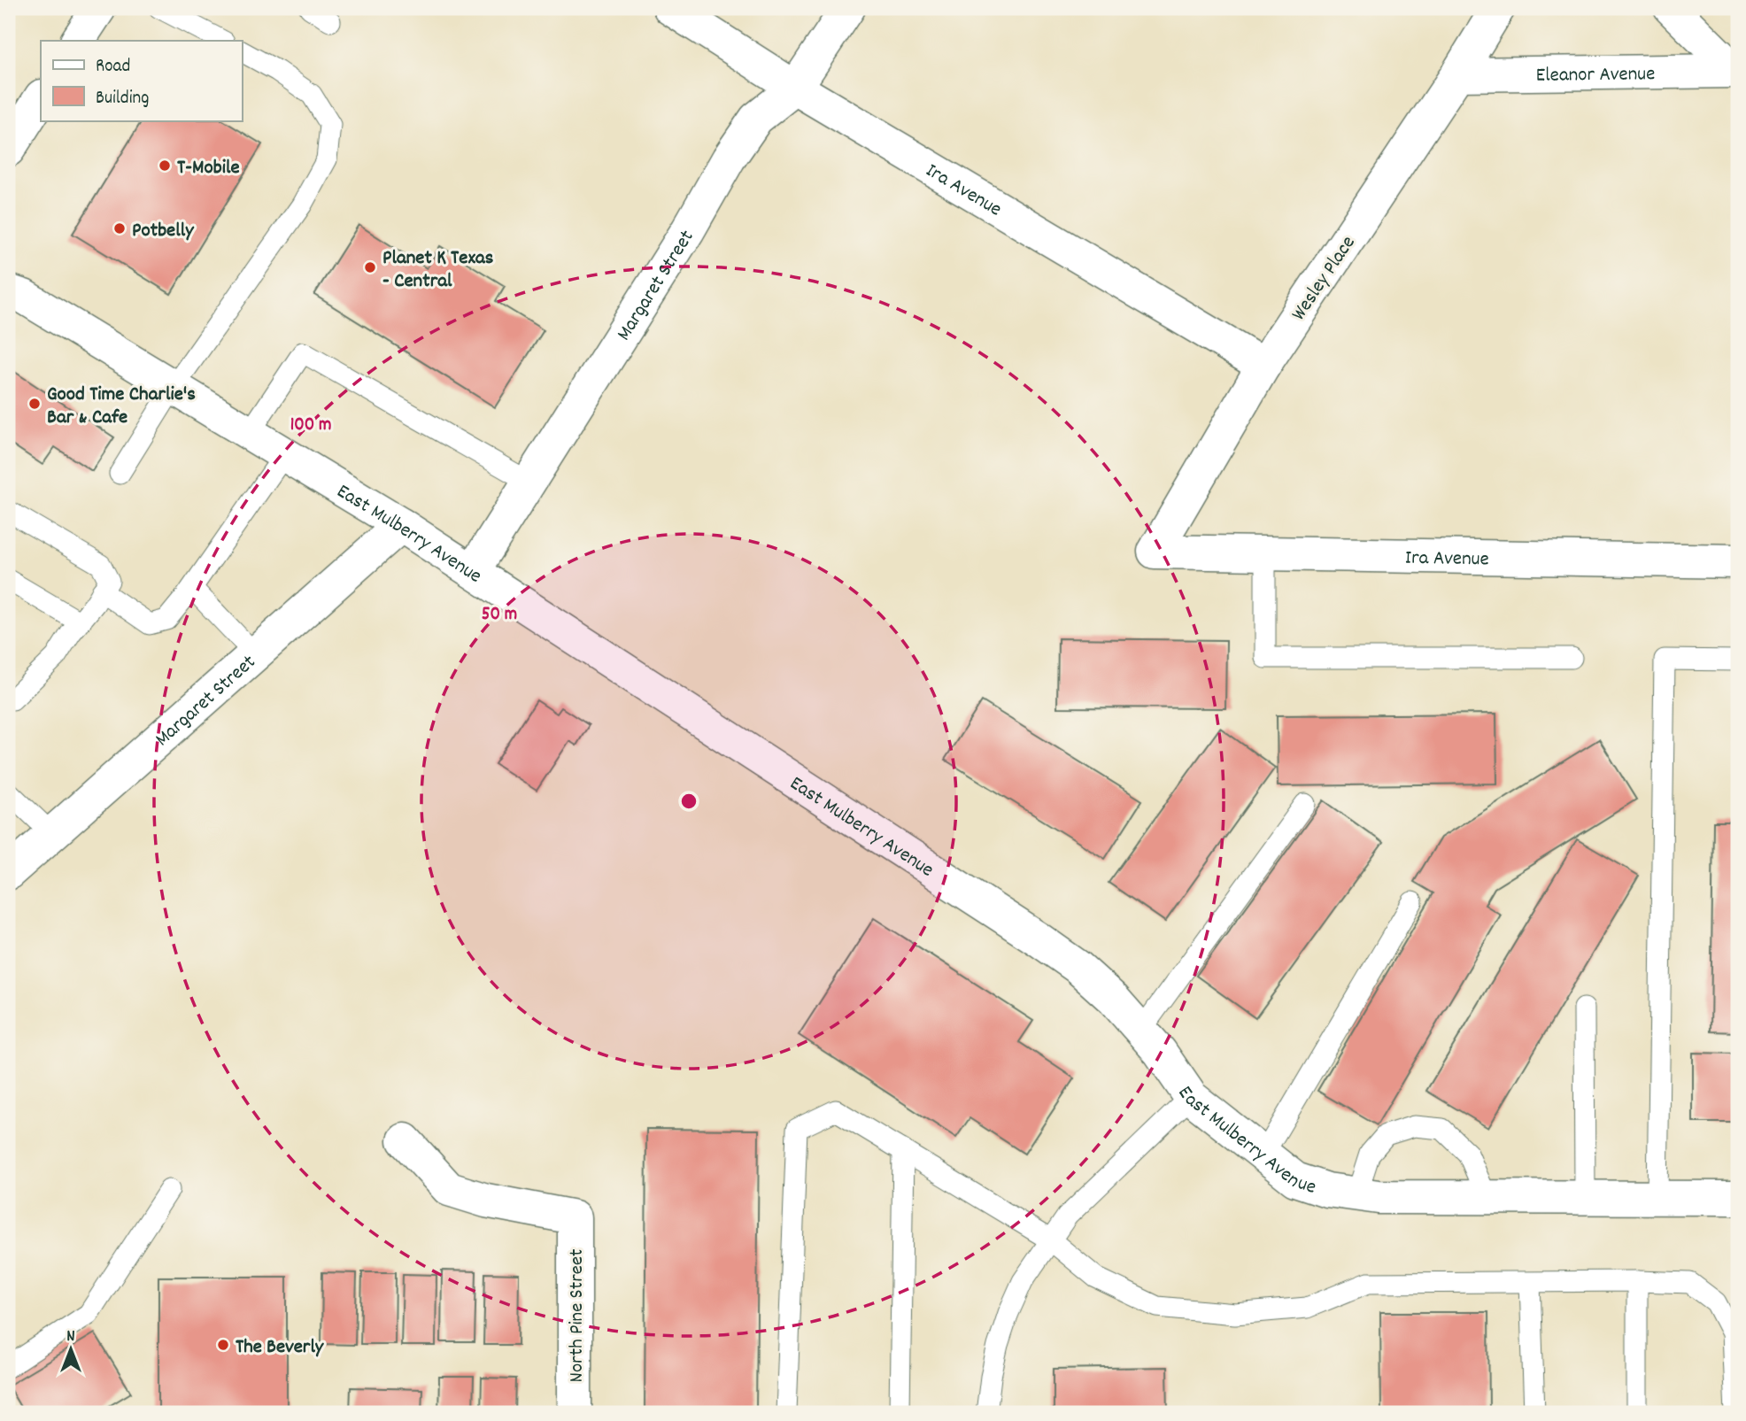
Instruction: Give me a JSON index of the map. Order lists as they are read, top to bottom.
{
  "streets": {
    "street": [
      "Eleanor Avenue",
      "Ira Avenue",
      "Wesley Place",
      "Margaret Street",
      "East Mulberry Avenue",
      "North Pine Street"
    ]
  },
  "crossings": [
    ["Eleanor Avenue", "Wesley Place"],
    ["Ira Avenue", "Wesley Place"],
    ["Ira Avenue", "Margaret Street"],
    ["Margaret Street", "East Mulberry Avenue"]
  ],
  "places": [
    "T-Mobile",
    "Potbelly",
    "Planet K Texas - Central",
    "Good Time Charlie's Bar & Cafe",
    "The Beverly"
  ],
  "legend": ["Road", "Building"],
  "north": "top",
  "rings": ["100 m", "50 m"]
}
